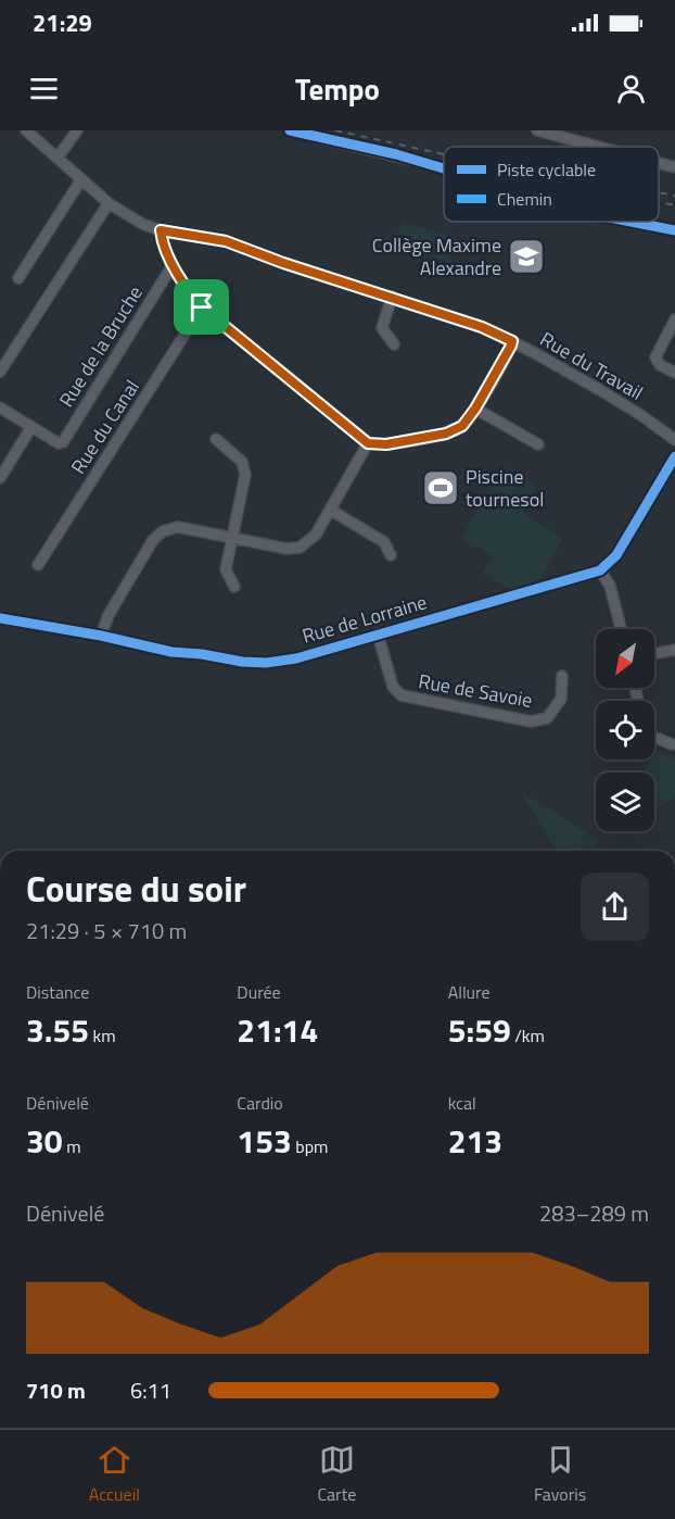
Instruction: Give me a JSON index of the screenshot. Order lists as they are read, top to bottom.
{
  "streets": {
    "street": [
      "Rue de la Bruche",
      "Rue du Travail",
      "Rue du Canal",
      "Rue de Lorraine",
      "Rue de Savoie"
    ]
  },
  "crossings": [
    ["Rue de Lorraine", "Rue de Savoie"]
  ],
  "places": {
    "school or university": ["Collège Maxime Alexandre"],
    "sports": ["Piscine tournesol"]
  },
  "legend": ["Piste cyclable", "Chemin"],
  "north": "bottom left",
  "page": {
    "status": "21:29",
    "header": "Tempo",
    "heading": ["Course du soir", "21:29 · 5 × 710 m"],
    "stats": [
      ["Distance", "3.55 km"],
      ["Durée", "21:14"],
      ["Allure", "5:59 /km"],
      ["Dénivelé", "30 m"],
      ["Cardio", "153 bpm"],
      ["kcal", "213"]
    ],
    "chart": ["Dénivelé", "283–289 m"],
    "list": [
      {
        "name": "710 m",
        "note": "6:11"
      }
    ],
    "tabs": ["Accueil", "Carte", "Favoris"]
  }
}
